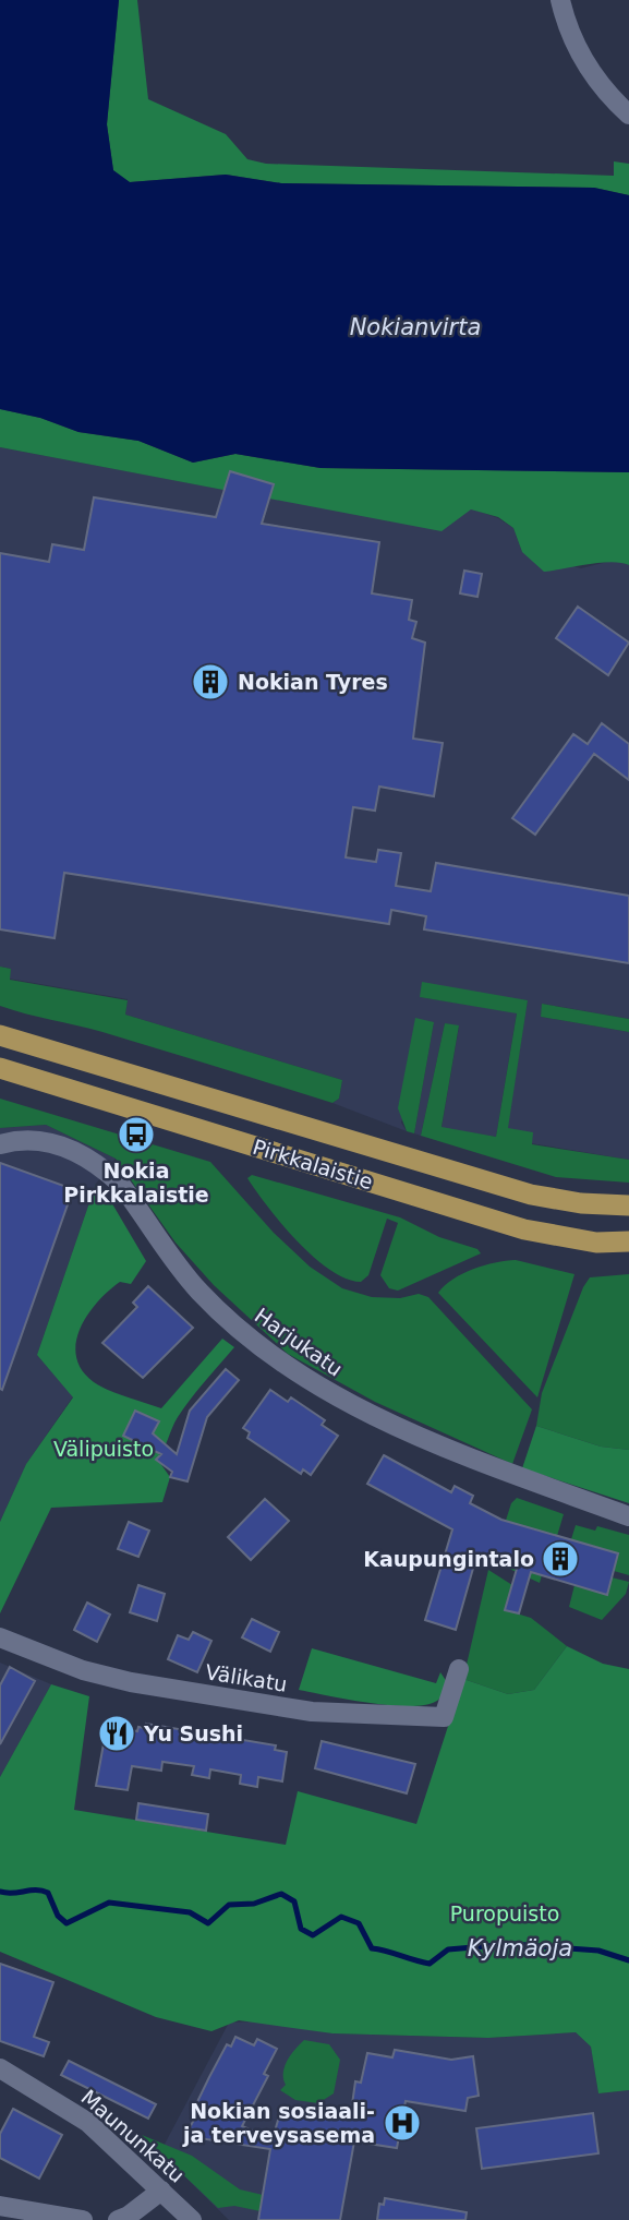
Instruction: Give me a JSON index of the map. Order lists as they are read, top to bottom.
{
  "streets": {
    "main road": ["Pirkkalaistie"],
    "street": ["Harjukatu", "Välikatu", "Maununkatu"]
  },
  "water": ["Nokianvirta", "Kylmäoja"],
  "parks": ["Välipuisto", "Puropuisto"],
  "places": {
    "building": ["Nokian Tyres", "Kaupungintalo"],
    "bus stop": ["Nokia Pirkkalaistie"],
    "restaurant": ["Yu Sushi"],
    "hospital": ["Nokian sosiaali- ja terveysasema"]
  }
}
